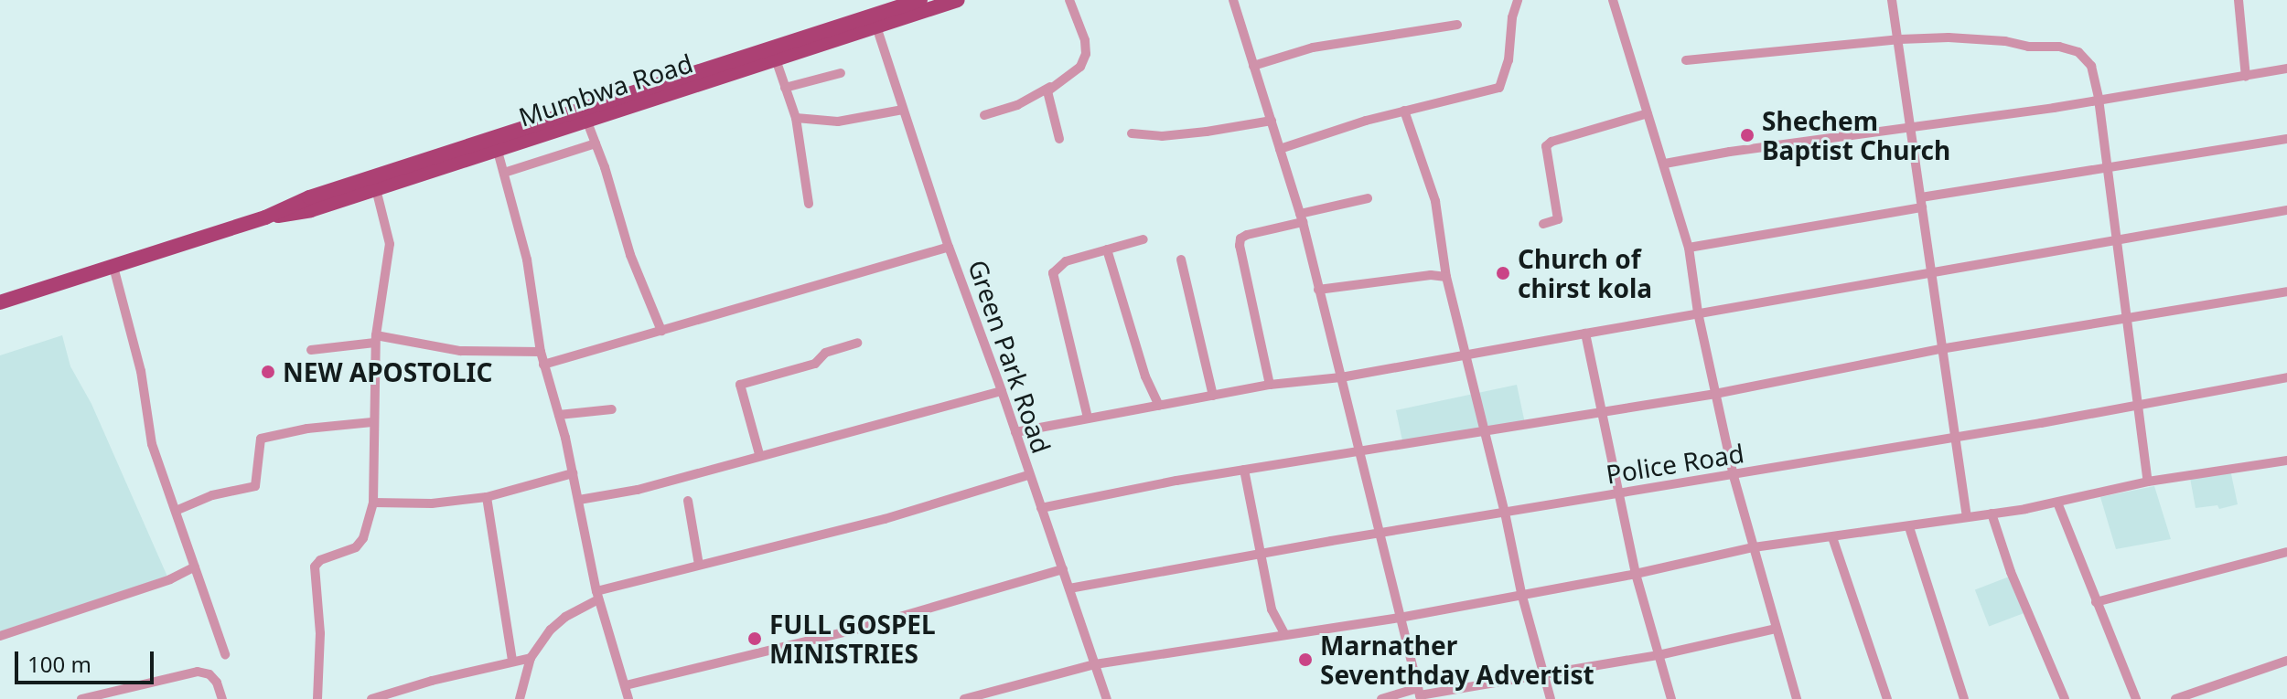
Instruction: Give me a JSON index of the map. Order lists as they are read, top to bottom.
{
  "streets": {
    "main road": ["Mumbwa Road"],
    "street": ["Green Park Road", "Police Road"]
  },
  "crossings": [
    ["Mumbwa Road", "Green Park Road"],
    ["Green Park Road", "Police Road"]
  ],
  "places": [
    "Shechem Baptist Church",
    "Church of chirst kola",
    "NEW APOSTOLIC",
    "FULL GOSPEL MINISTRIES",
    "Marnather Seventhday Advertist"
  ],
  "scale_bar": "100 m"
}
